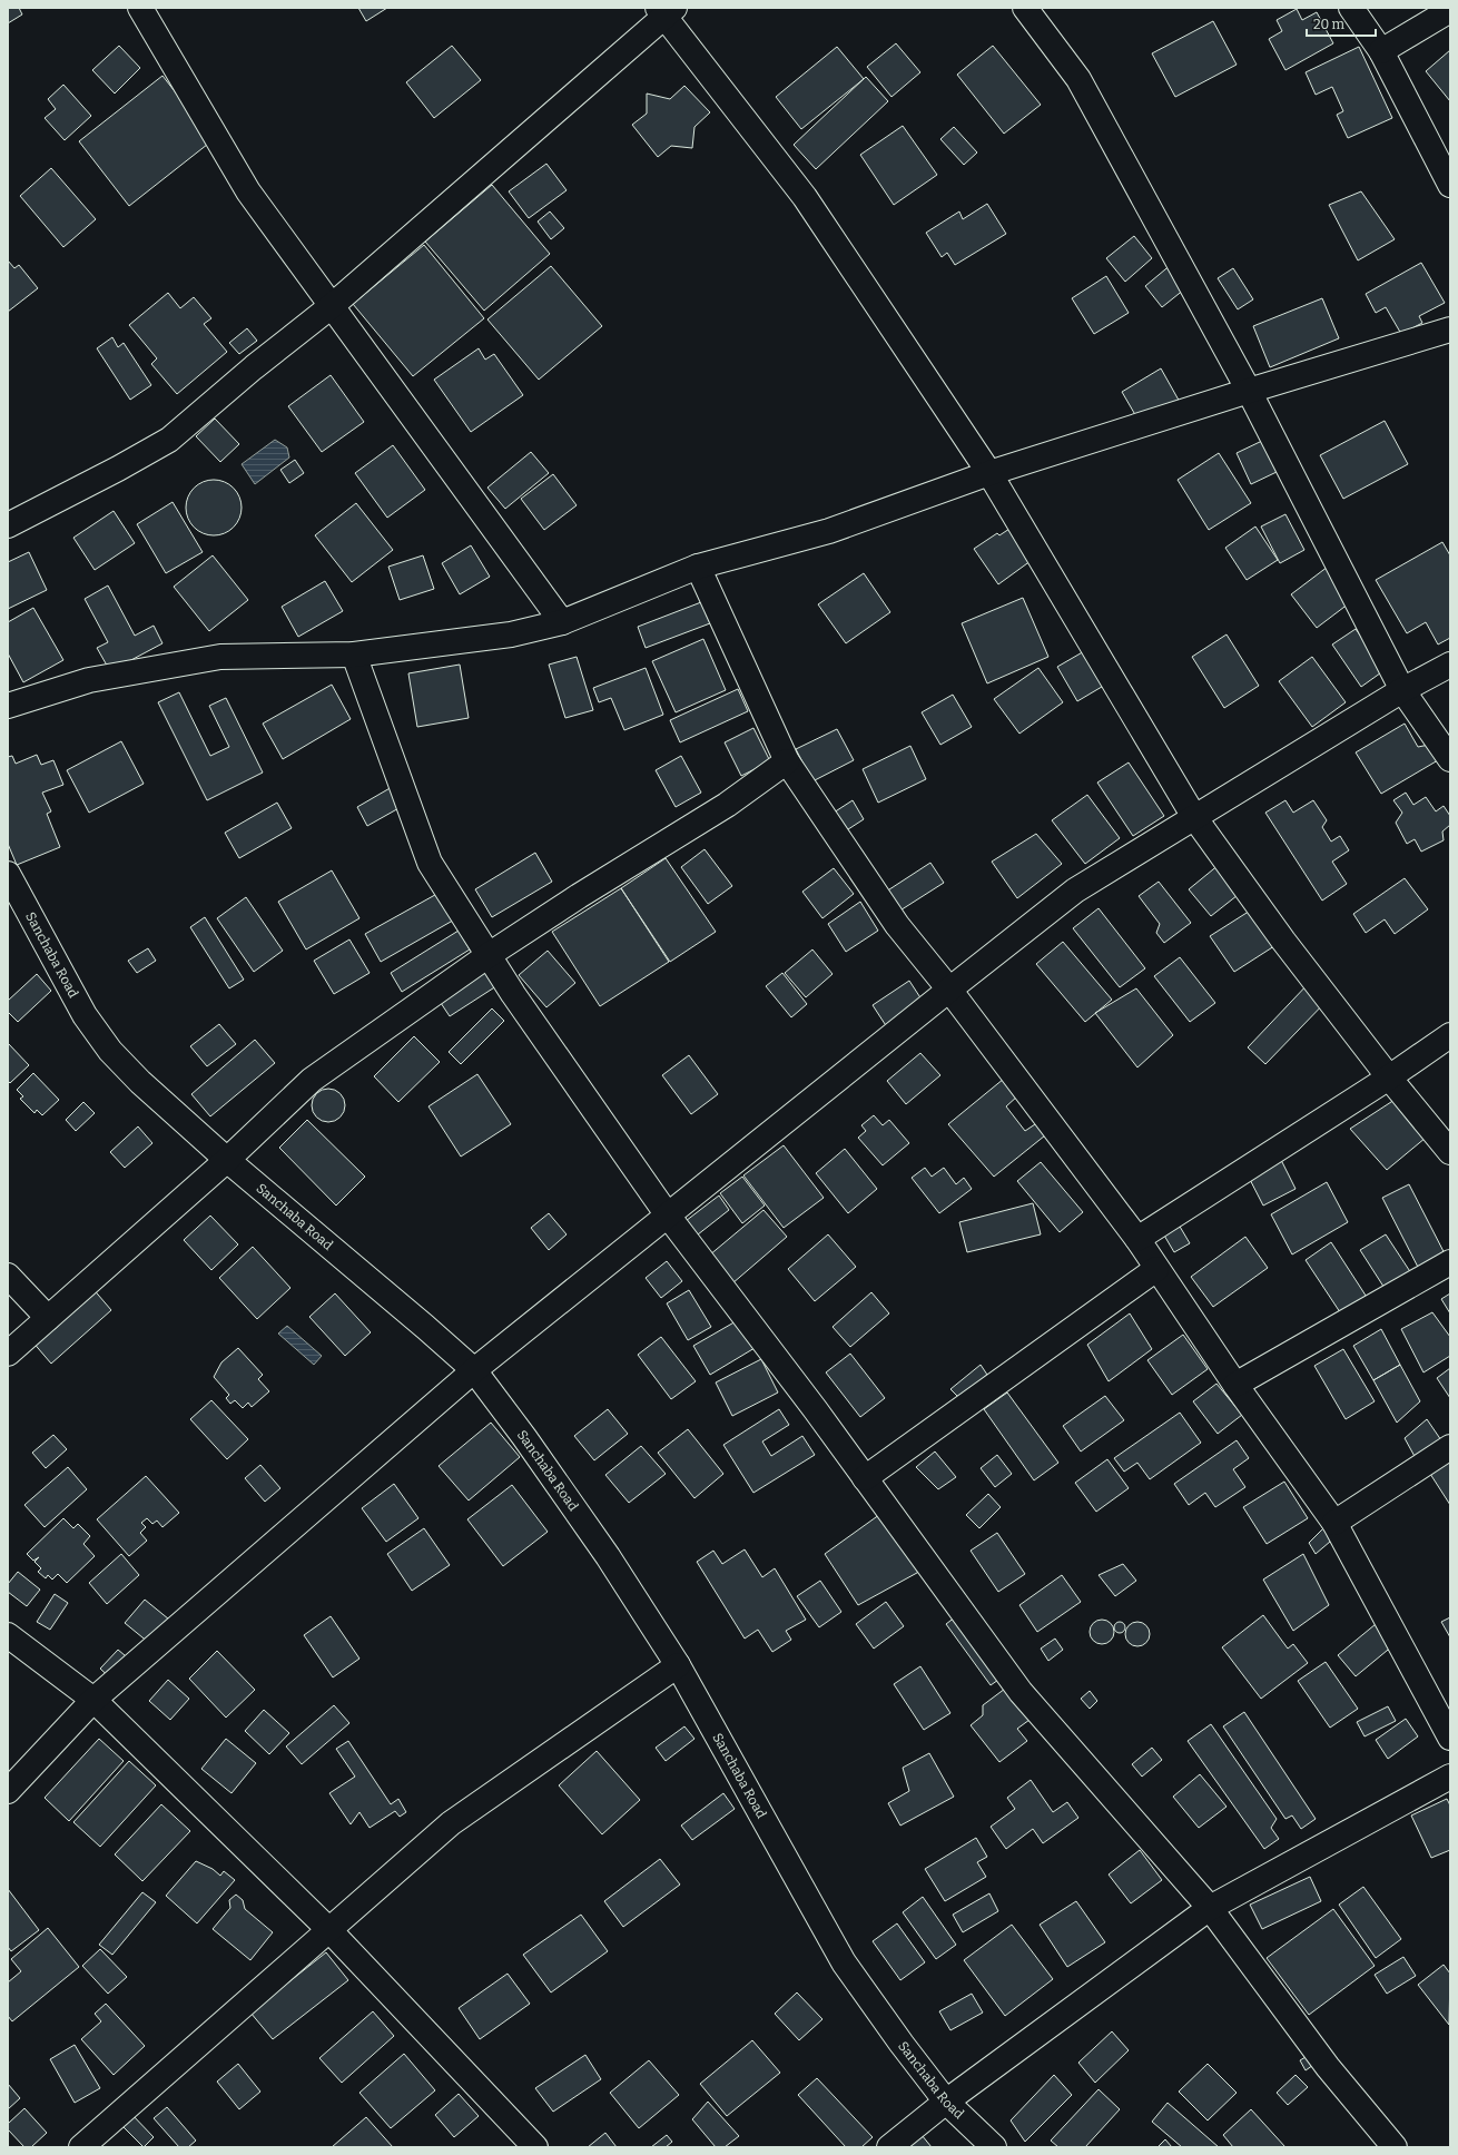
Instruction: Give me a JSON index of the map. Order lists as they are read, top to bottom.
{
  "streets": {
    "street": ["Sanchaba Road"]
  },
  "scale_bar": "20 m"
}
